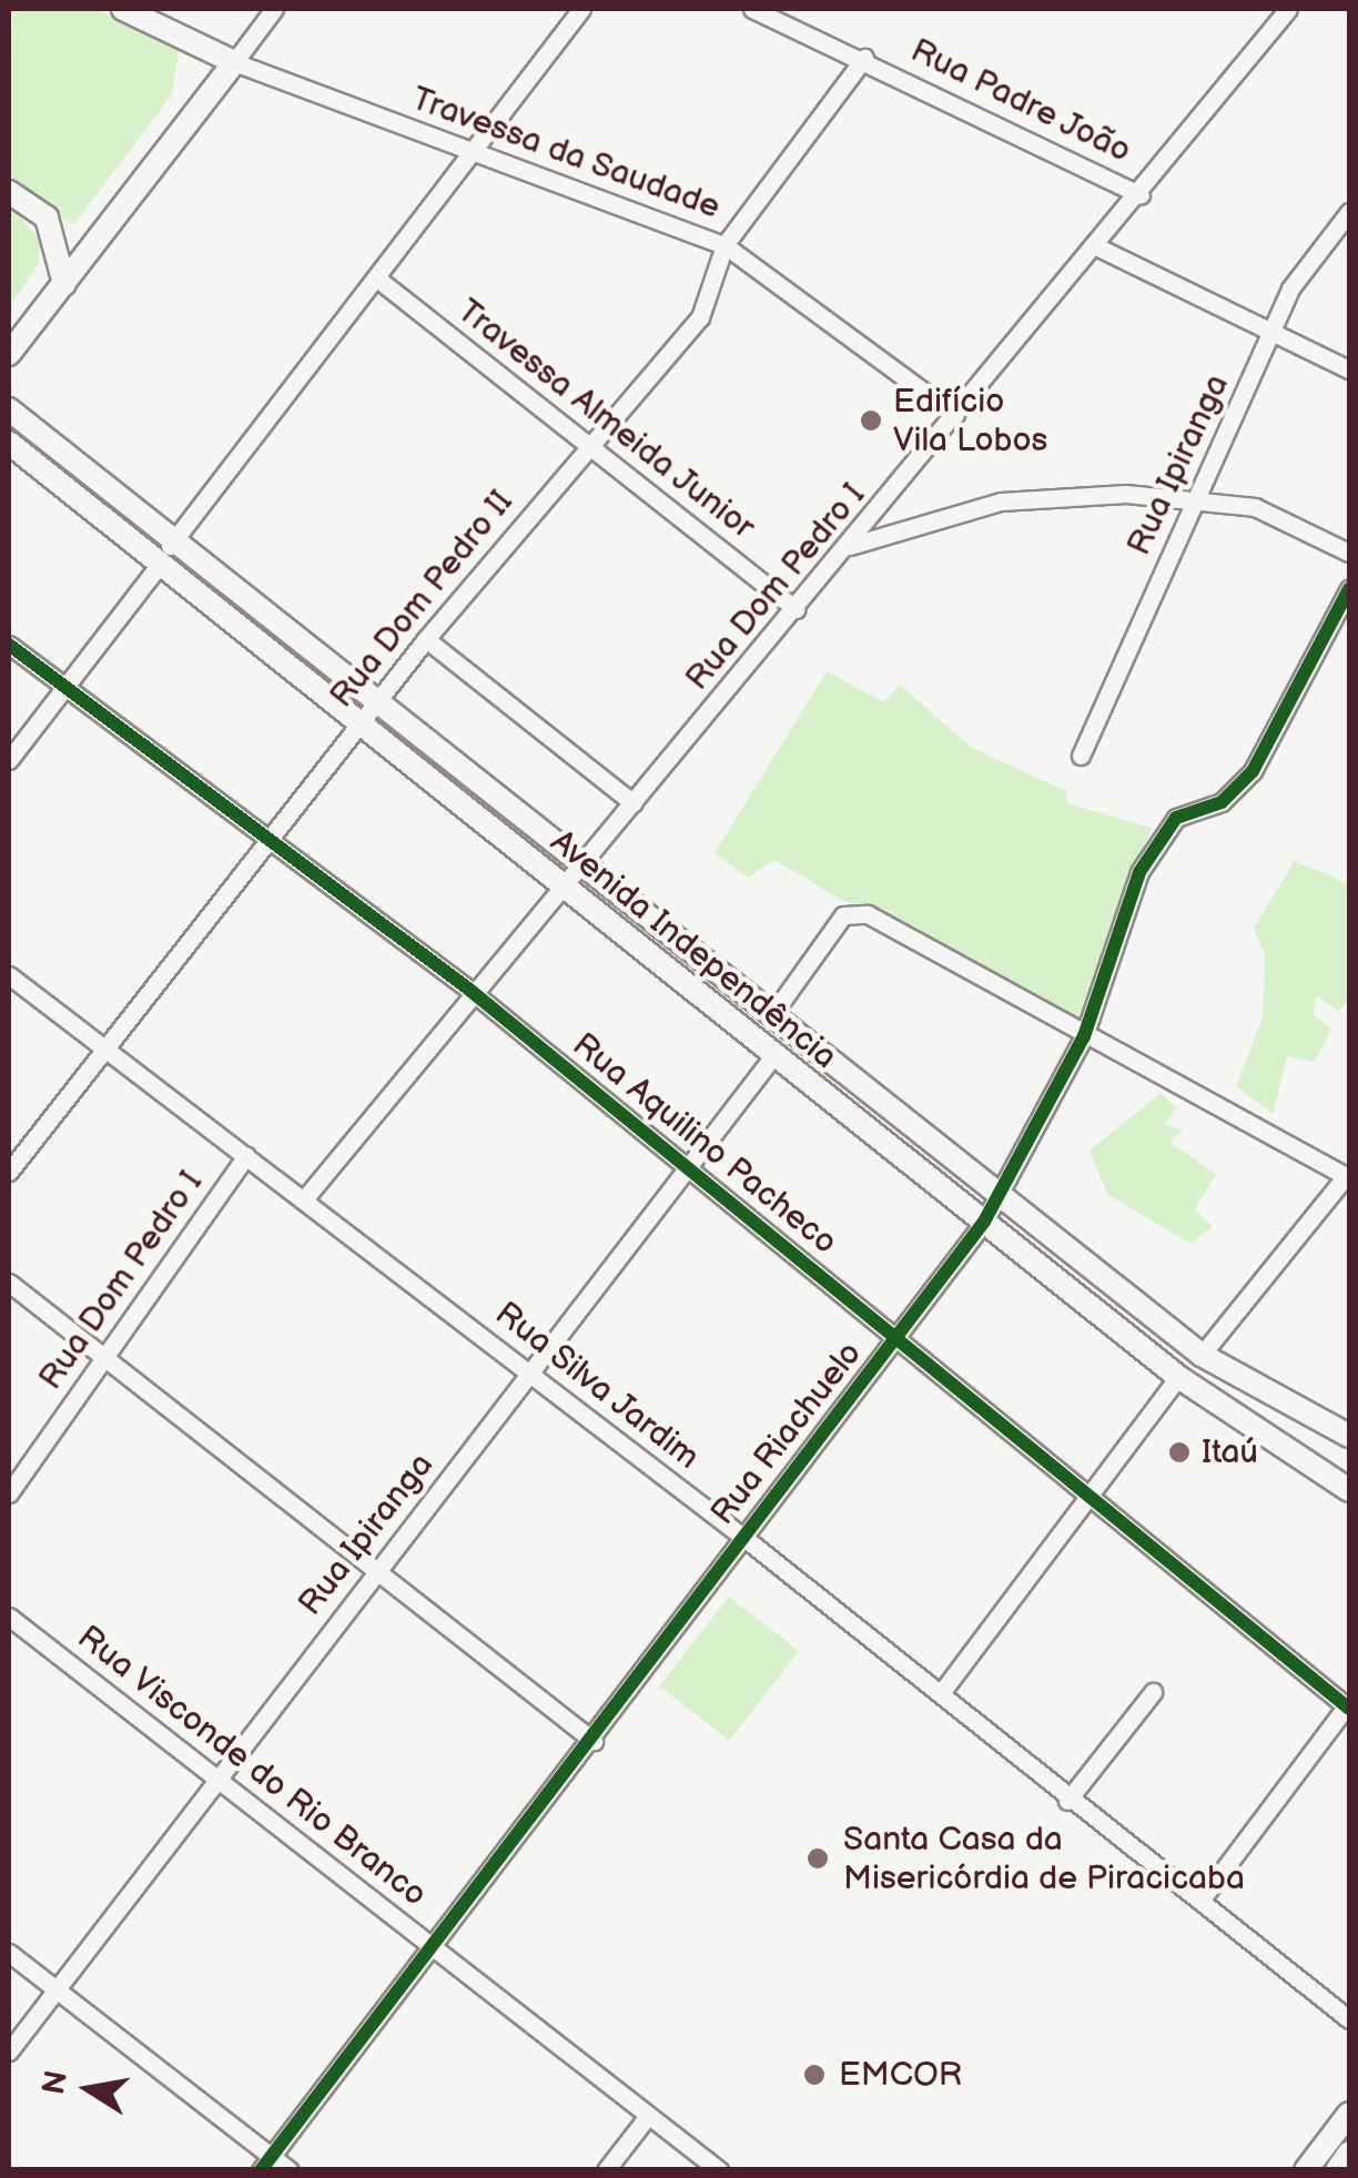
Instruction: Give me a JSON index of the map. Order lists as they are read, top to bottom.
{
  "streets": {
    "main road": ["Travessa da Saudade", "Avenida Independência"],
    "street": [
      "Rua Padre João",
      "Travessa Almeida Junior",
      "Rua Ipiranga",
      "Rua Dom Pedro I",
      "Rua Dom Pedro II",
      "Rua Aquilino Pacheco",
      "Rua Silva Jardim",
      "Rua Riachuelo",
      "Rua Visconde do Rio Branco"
    ]
  },
  "crossings": [
    ["Rua Padre João", "Rua Dom Pedro I"],
    ["Rua Padre João", "Rua Dom Pedro II"],
    ["Travessa da Saudade", "Rua Dom Pedro I"],
    ["Travessa da Saudade", "Rua Dom Pedro II"],
    ["Travessa Almeida Junior", "Rua Dom Pedro I"],
    ["Travessa Almeida Junior", "Rua Dom Pedro II"],
    ["Rua Ipiranga", "Avenida Independência"],
    ["Rua Ipiranga", "Rua Aquilino Pacheco"],
    ["Rua Ipiranga", "Rua Silva Jardim"],
    ["Rua Ipiranga", "Rua Visconde do Rio Branco"],
    ["Rua Dom Pedro I", "Avenida Independência"],
    ["Rua Dom Pedro I", "Rua Aquilino Pacheco"],
    ["Rua Dom Pedro I", "Rua Silva Jardim"],
    ["Rua Dom Pedro II", "Avenida Independência"],
    ["Rua Dom Pedro II", "Rua Aquilino Pacheco"],
    ["Rua Dom Pedro II", "Rua Silva Jardim"],
    ["Avenida Independência", "Rua Riachuelo"],
    ["Rua Aquilino Pacheco", "Rua Riachuelo"],
    ["Rua Silva Jardim", "Rua Riachuelo"],
    ["Rua Riachuelo", "Rua Visconde do Rio Branco"]
  ],
  "places": [
    "Edifício Vila Lobos",
    "Itaú",
    "Santa Casa da Misericórdia de Piracicaba",
    "EMCOR"
  ],
  "north": "left"
}
